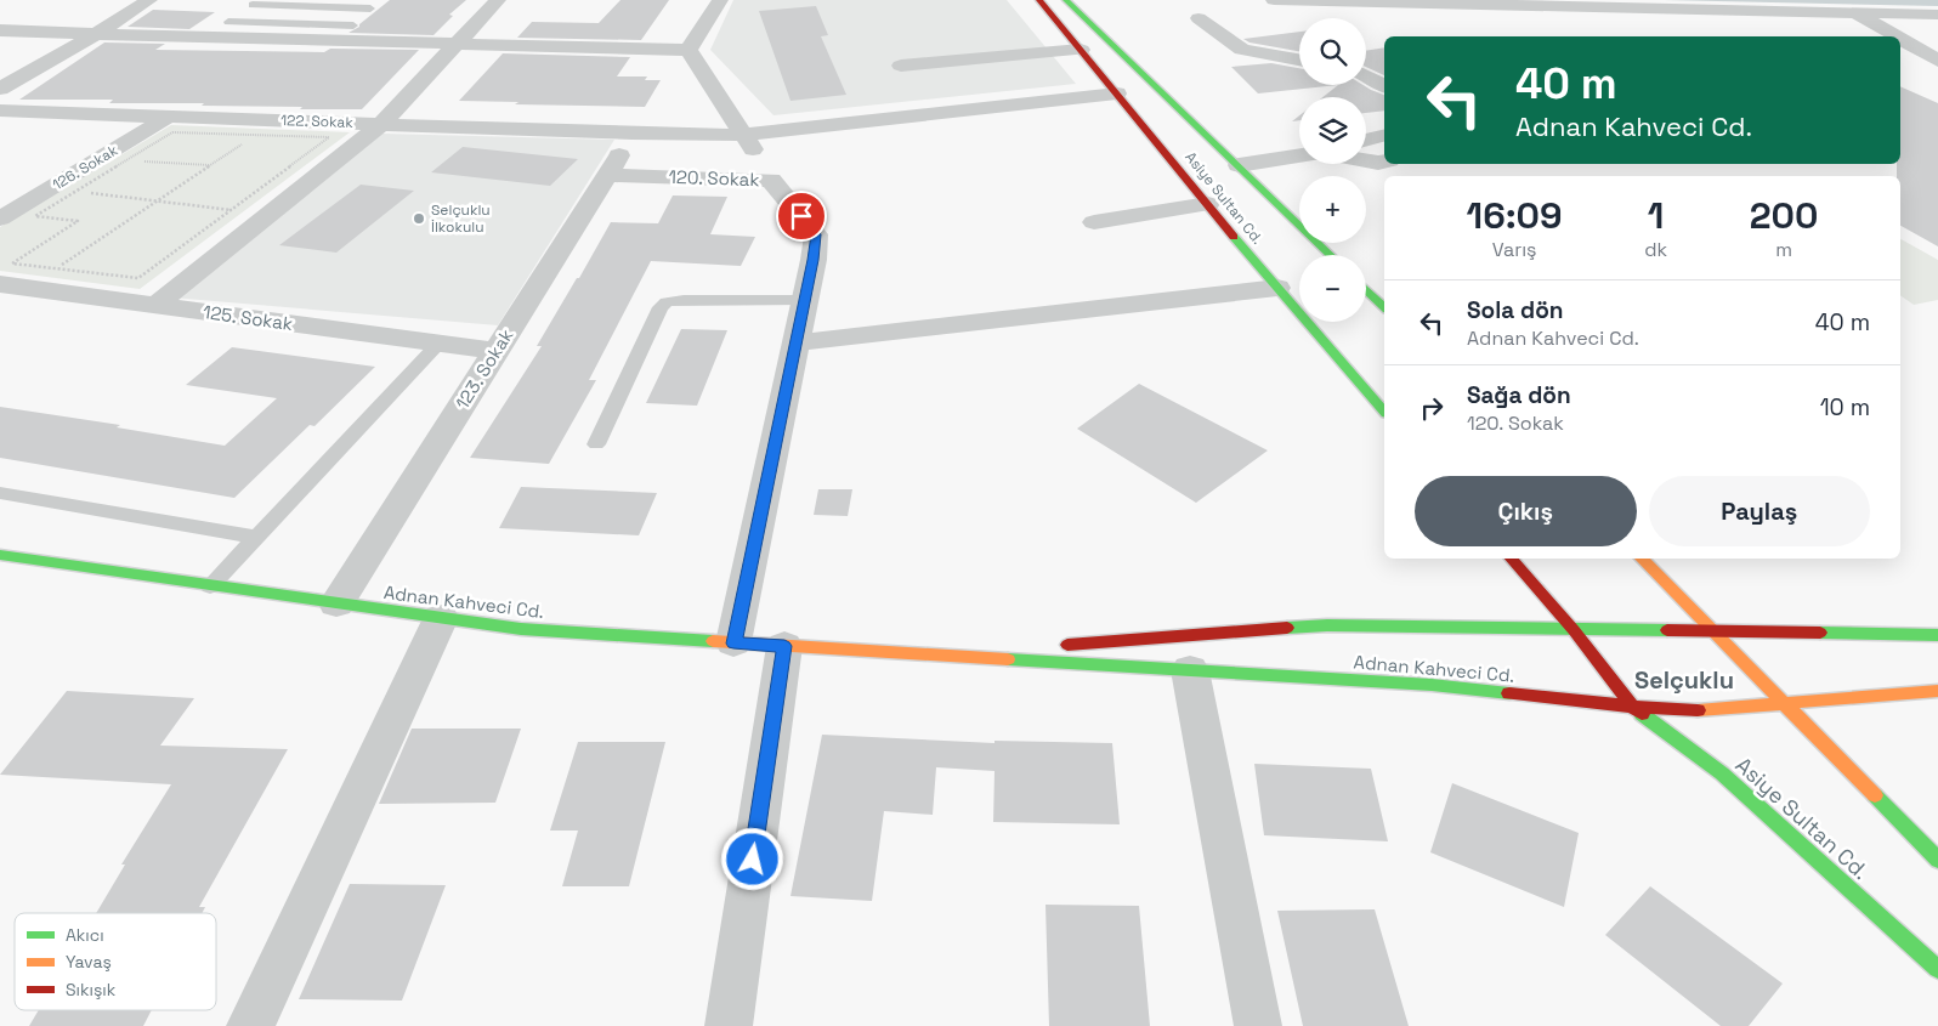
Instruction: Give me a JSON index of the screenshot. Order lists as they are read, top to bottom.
{
  "streets": {
    "main road": ["Asiye Sultan Cd.", "Adnan Kahveci Cd."],
    "street": [
      "122. Sokak",
      "126. Sokak",
      "120. Sokak",
      "125. Sokak",
      "123. Sokak"
    ]
  },
  "crossings": [
    ["122. Sokak", "126. Sokak"],
    ["122. Sokak", "Asiye Sultan Cd."],
    ["122. Sokak", "123. Sokak"],
    ["120. Sokak", "123. Sokak"],
    ["120. Sokak", "Adnan Kahveci Cd."],
    ["Asiye Sultan Cd.", "Adnan Kahveci Cd."],
    ["125. Sokak", "123. Sokak"],
    ["123. Sokak", "Adnan Kahveci Cd."]
  ],
  "districts": ["Selçuklu"],
  "places": ["Selçuklu İlkokulu"],
  "legend": ["Akıcı", "Yavaş", "Sıkışık"],
  "page": {
    "map_buttons": ["+", "−"],
    "turn": ["40 m", "Adnan Kahveci Cd."],
    "eta": [
      "16:09",
      "Varış",
      "1",
      "dk",
      "200",
      "m"
    ],
    "list": [
      {
        "name": "Sola dön",
        "note": "Adnan Kahveci Cd.",
        "value": "40 m"
      },
      {
        "name": "Sağa dön",
        "note": "120. Sokak",
        "value": "10 m"
      }
    ],
    "buttons": ["Çıkış", "Paylaş"]
  }
}
